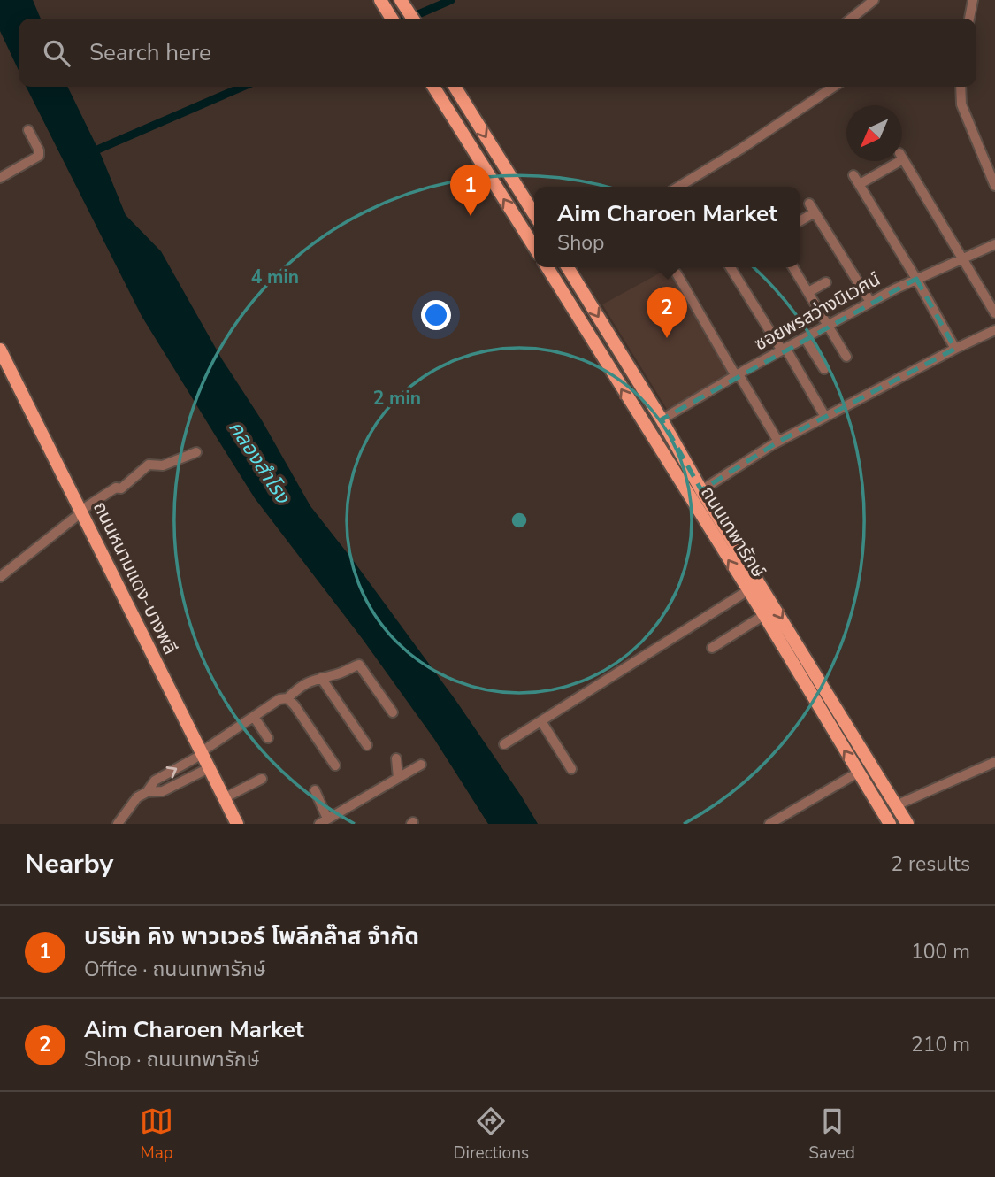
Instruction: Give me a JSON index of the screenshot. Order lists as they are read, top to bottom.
{
  "streets": {
    "main road": ["ถนนเทพารักษ์", "ถนนหนามแดง-บางพลี"],
    "street": ["ซอยพรสว่างนิเวศน์"]
  },
  "crossings": [
    ["ซอยพรสว่างนิเวศน์", "ถนนเทพารักษ์"]
  ],
  "water": ["คลองสำโรง"],
  "north": "bottom left",
  "page": {
    "search": "Search here",
    "pins": ["1", "2"],
    "popup": ["Aim Charoen Market", "Shop"],
    "heading": ["Nearby", "2 results"],
    "list": [
      {
        "mark": "1",
        "name": "บริษัท คิง พาวเวอร์ โพลีกล๊าส จำกัด",
        "note": "Office · ถนนเทพารักษ์",
        "value": "100 m"
      },
      {
        "mark": "2",
        "name": "Aim Charoen Market",
        "note": "Shop · ถนนเทพารักษ์",
        "value": "210 m"
      }
    ],
    "nav": ["Map", "Directions", "Saved"]
  },
  "rings": ["4 min", "2 min"]
}
